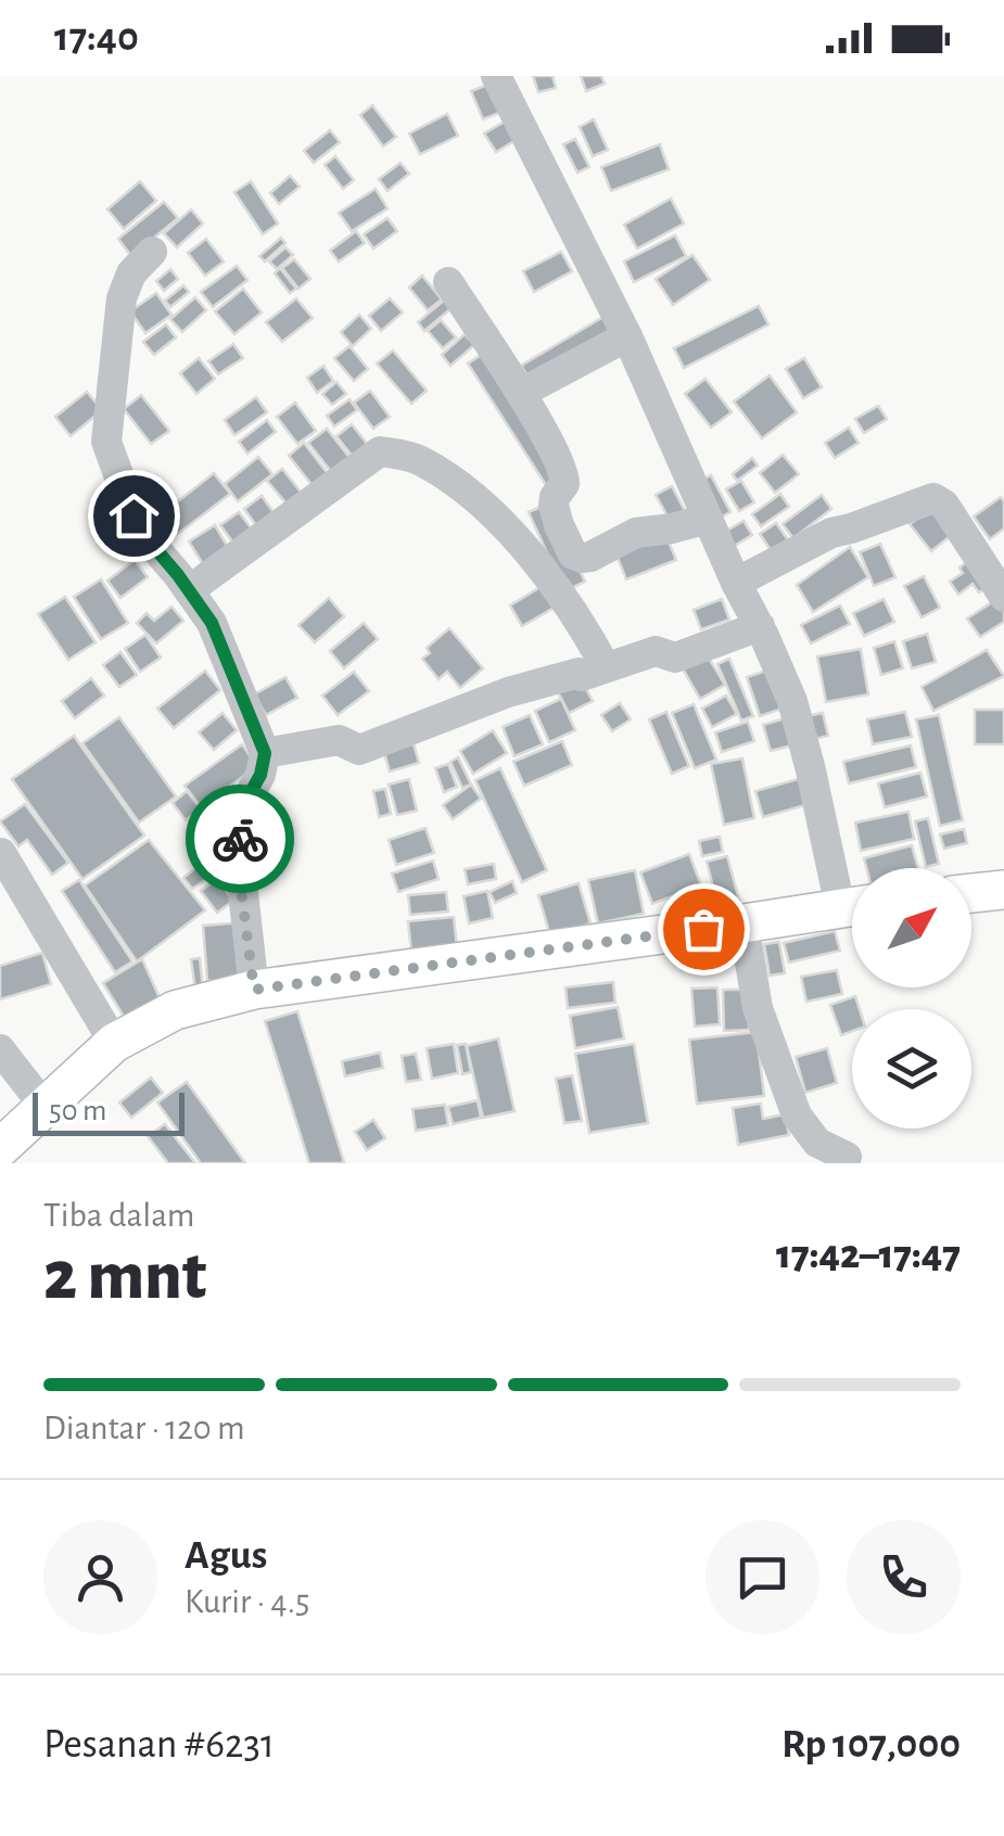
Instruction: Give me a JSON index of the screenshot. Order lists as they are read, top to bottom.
{
  "scale_bar": "50 m",
  "north": "top right",
  "page": {
    "status": "17:40",
    "scale": "50 m",
    "heading": ["2 mnt", "Tiba dalam", "17:42–17:47"],
    "panel": [
      "Agus",
      "Kurir · 4.5",
      "Pesanan #6231",
      "Rp 107,000"
    ],
    "bar": "Diantar · 120 m"
  }
}
